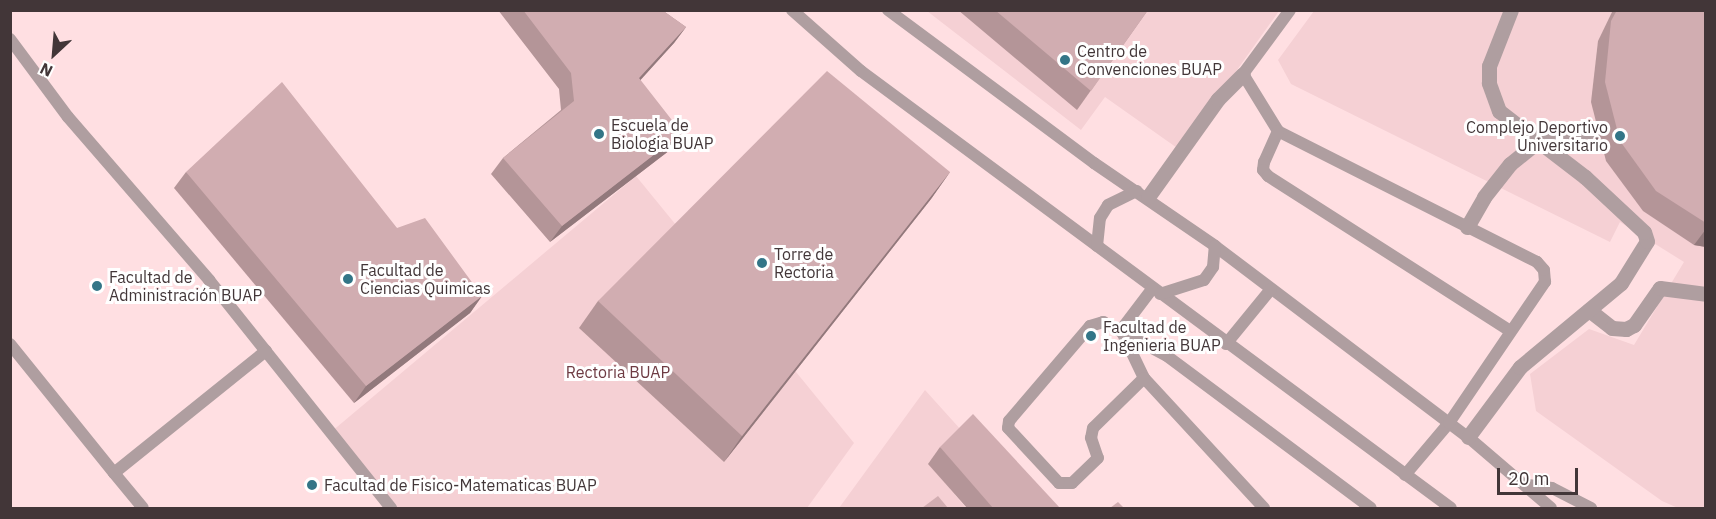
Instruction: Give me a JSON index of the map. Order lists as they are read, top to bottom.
{
  "parks": ["Rectoria BUAP"],
  "places": [
    "Centro de Convenciones BUAP",
    "Escuela de Biologia BUAP",
    "Complejo Deportivo Universitario",
    "Torre de Rectoria",
    "Facultad de Ciencias Quimicas",
    "Facultad de Administración BUAP",
    "Facultad de Ingenieria BUAP",
    "Facultad de Fisico-Matematicas BUAP"
  ],
  "scale_bar": "20 m",
  "north": "bottom left"
}
